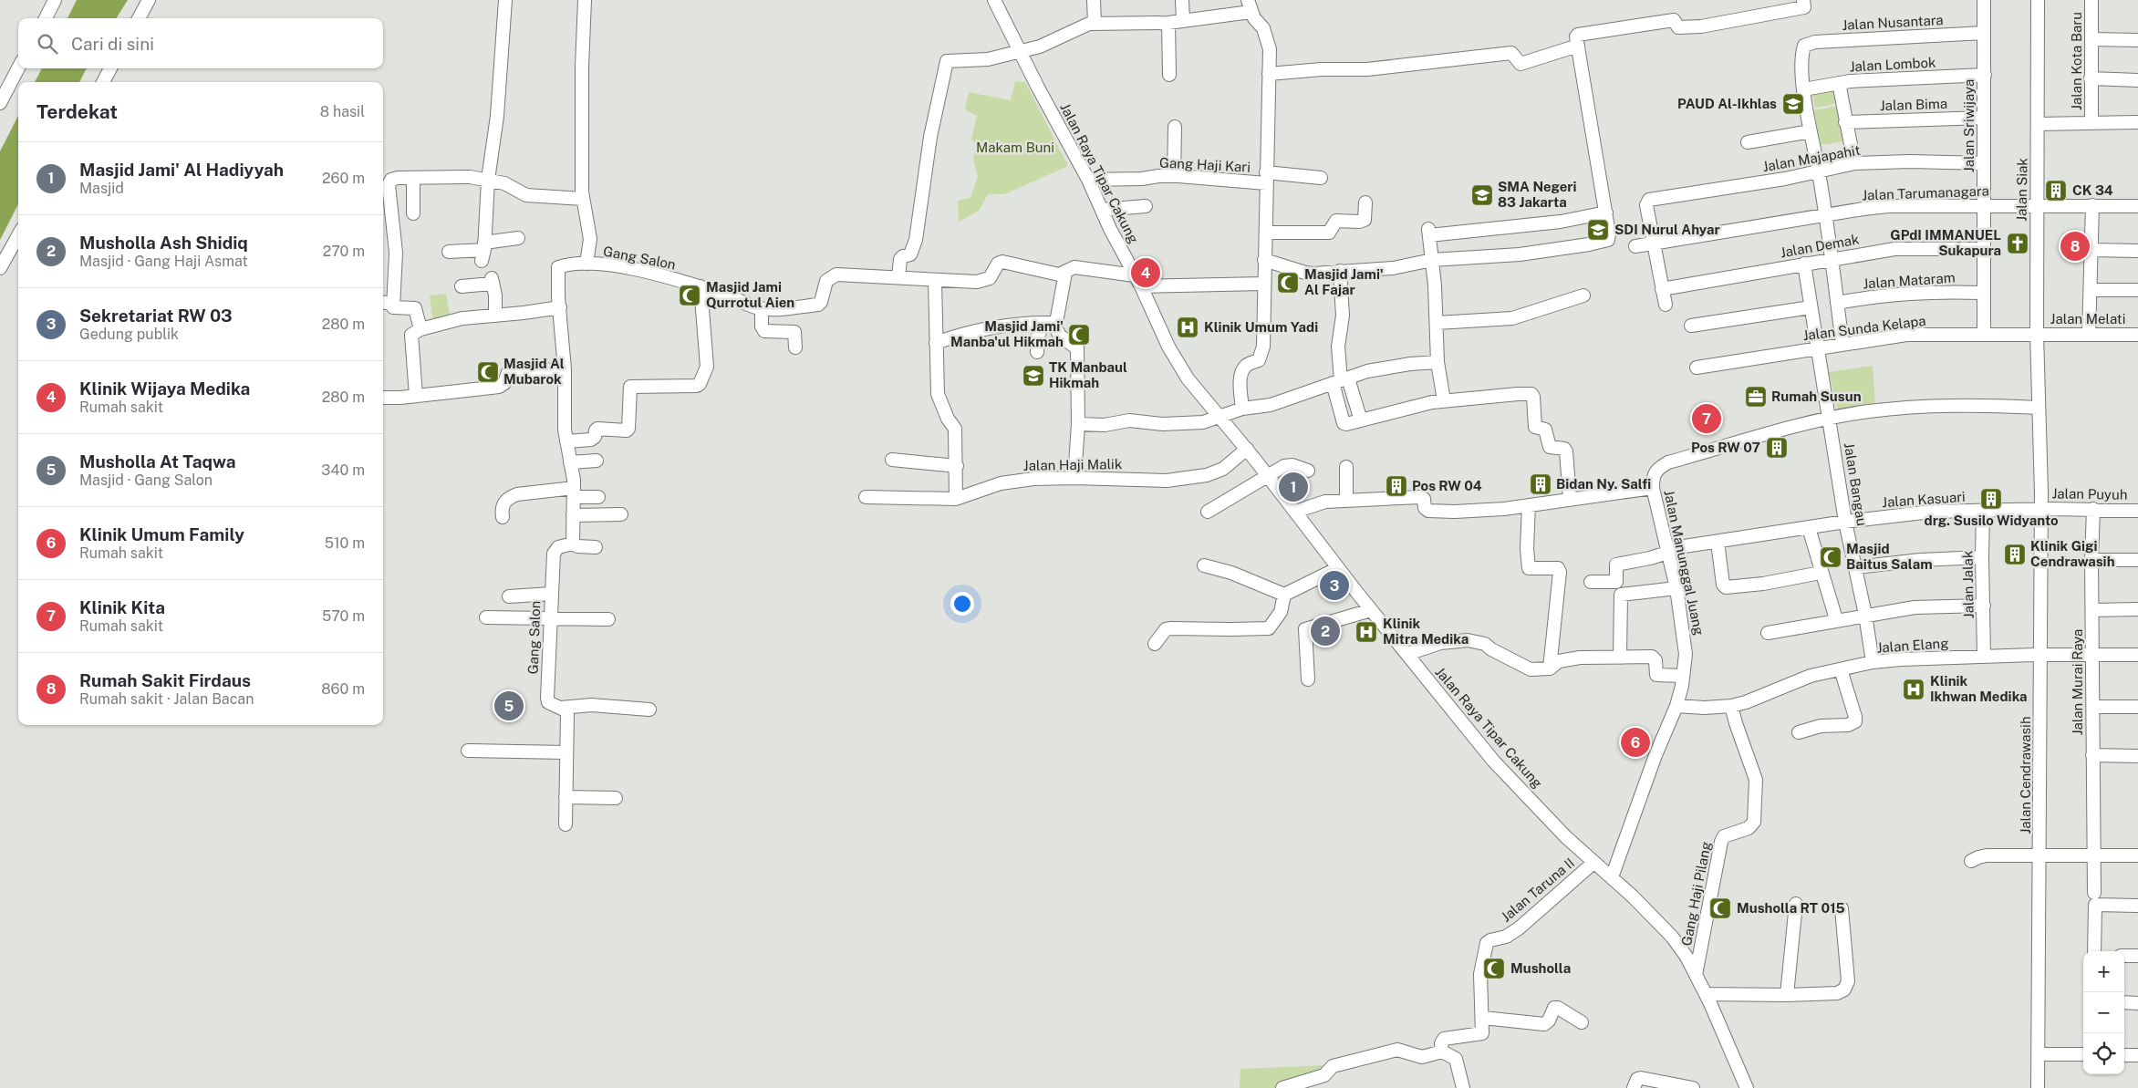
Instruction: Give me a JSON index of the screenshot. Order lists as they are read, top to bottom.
{
  "streets": {
    "street": [
      "Jalan Nusantara",
      "Jalan Kota Baru",
      "Jalan Lombok",
      "Jalan Bima",
      "Jalan Sriwijaya",
      "Jalan Majapahit",
      "Gang Haji Kari",
      "Jalan Raya Tipar Cakung",
      "Jalan Siak",
      "Jalan Tarumanagara",
      "Jalan Demak",
      "Gang Salon",
      "Jalan Mataram",
      "Jalan Melati",
      "Jalan Sunda Kelapa",
      "Jalan Haji Malik",
      "Jalan Bangau",
      "Jalan Puyuh",
      "Jalan Kasuari",
      "Jalan Manunggal Juang",
      "Jalan Jalak",
      "Jalan Elang",
      "Jalan Murai Raya",
      "Jalan Cendrawasih",
      "Jalan Taruna II",
      "Gang Haji Pilang"
    ]
  },
  "crossings": [
    ["Jalan Nusantara", "Jalan Lombok"],
    ["Jalan Nusantara", "Jalan Sriwijaya"],
    ["Jalan Lombok", "Jalan Sriwijaya"],
    ["Jalan Bima", "Jalan Sriwijaya"],
    ["Jalan Sriwijaya", "Jalan Majapahit"],
    ["Jalan Sriwijaya", "Jalan Tarumanagara"],
    ["Jalan Sriwijaya", "Jalan Demak"],
    ["Jalan Sriwijaya", "Jalan Mataram"],
    ["Jalan Sriwijaya", "Jalan Sunda Kelapa"],
    ["Jalan Majapahit", "Jalan Tarumanagara"],
    ["Gang Haji Kari", "Jalan Raya Tipar Cakung"],
    ["Jalan Raya Tipar Cakung", "Gang Salon"],
    ["Jalan Raya Tipar Cakung", "Jalan Haji Malik"],
    ["Jalan Raya Tipar Cakung", "Jalan Manunggal Juang"],
    ["Jalan Raya Tipar Cakung", "Jalan Taruna II"],
    ["Jalan Raya Tipar Cakung", "Gang Haji Pilang"],
    ["Jalan Siak", "Jalan Tarumanagara"],
    ["Jalan Siak", "Jalan Melati"],
    ["Jalan Siak", "Jalan Sunda Kelapa"],
    ["Jalan Siak", "Jalan Manunggal Juang"],
    ["Jalan Siak", "Jalan Cendrawasih"],
    ["Jalan Demak", "Jalan Bangau"],
    ["Jalan Melati", "Jalan Sunda Kelapa"],
    ["Jalan Sunda Kelapa", "Jalan Bangau"],
    ["Jalan Bangau", "Jalan Kasuari"],
    ["Jalan Bangau", "Jalan Manunggal Juang"],
    ["Jalan Bangau", "Jalan Elang"],
    ["Jalan Puyuh", "Jalan Kasuari"],
    ["Jalan Puyuh", "Jalan Murai Raya"],
    ["Jalan Puyuh", "Jalan Cendrawasih"],
    ["Jalan Kasuari", "Jalan Manunggal Juang"],
    ["Jalan Kasuari", "Jalan Jalak"],
    ["Jalan Kasuari", "Jalan Cendrawasih"],
    ["Jalan Manunggal Juang", "Jalan Elang"],
    ["Jalan Manunggal Juang", "Jalan Cendrawasih"],
    ["Jalan Jalak", "Jalan Elang"],
    ["Jalan Elang", "Jalan Murai Raya"],
    ["Jalan Elang", "Jalan Cendrawasih"],
    ["Jalan Elang", "Gang Haji Pilang"]
  ],
  "parks": ["Makam Buni"],
  "places": {
    "school or university": [
      "PAUD Al-Ikhlas",
      "SMA Negeri 83 Jakarta",
      "SDI Nurul Ahyar",
      "TK Manbaul Hikmah"
    ],
    "building": [
      "CK 34",
      "Pos RW 07",
      "Bidan Ny. Salfi",
      "Pos RW 04",
      "drg. Susilo Widyanto",
      "Klinik Gigi Cendrawasih"
    ],
    "church": ["GPdI IMMANUEL Sukapura"],
    "mosque": [
      "Masjid Jami' Al Fajar",
      "Masjid Jami Qurrotul Aien",
      "Masjid Jami' Manba'ul Hikmah",
      "Masjid Al Mubarok",
      "Masjid Baitus Salam",
      "Musholla RT 015",
      "Musholla"
    ],
    "hospital": ["Klinik Umum Yadi", "Klinik Mitra Medika", "Klinik Ikhwan Medika"],
    "office": ["Rumah Susun"]
  },
  "page": {
    "search": "Cari di sini",
    "heading": ["Terdekat", "8 hasil"],
    "list": [
      {
        "mark": "1",
        "name": "Masjid Jami' Al Hadiyyah",
        "note": "Masjid",
        "value": "260 m"
      },
      {
        "mark": "2",
        "name": "Musholla Ash Shidiq",
        "note": "Masjid · Gang Haji Asmat",
        "value": "270 m"
      },
      {
        "mark": "3",
        "name": "Sekretariat RW 03",
        "note": "Gedung publik",
        "value": "280 m"
      },
      {
        "mark": "4",
        "name": "Klinik Wijaya Medika",
        "note": "Rumah sakit",
        "value": "280 m"
      },
      {
        "mark": "5",
        "name": "Musholla At Taqwa",
        "note": "Masjid · Gang Salon",
        "value": "340 m"
      },
      {
        "mark": "6",
        "name": "Klinik Umum Family",
        "note": "Rumah sakit",
        "value": "510 m"
      },
      {
        "mark": "7",
        "name": "Klinik Kita",
        "note": "Rumah sakit",
        "value": "570 m"
      },
      {
        "mark": "8",
        "name": "Rumah Sakit Firdaus",
        "note": "Rumah sakit · Jalan Bacan",
        "value": "860 m"
      }
    ],
    "pins": [
      "8",
      "4",
      "7",
      "1",
      "3",
      "2",
      "5",
      "6"
    ],
    "map_buttons": ["+", "−"]
  }
}
